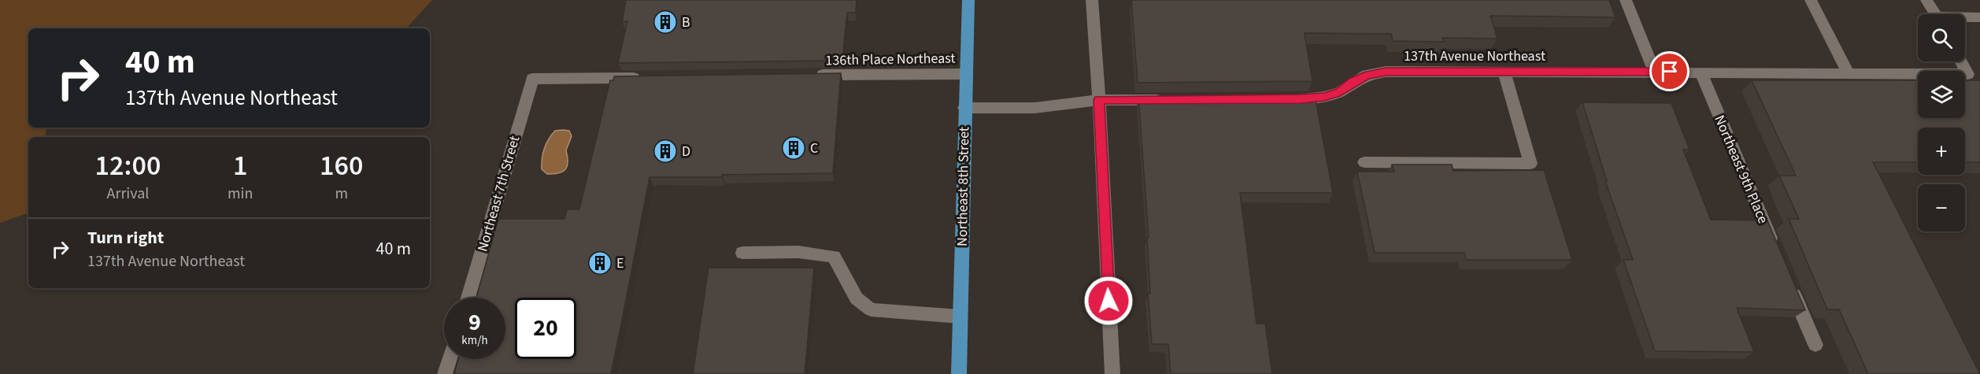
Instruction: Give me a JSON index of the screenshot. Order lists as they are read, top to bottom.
{
  "streets": {
    "main road": ["Northeast 8th Street"],
    "lane": [
      "137th Avenue Northeast",
      "136th Place Northeast",
      "Northeast 9th Place",
      "Northeast 7th Street"
    ]
  },
  "crossings": [
    ["137th Avenue Northeast", "Northeast 9th Place"],
    ["136th Place Northeast", "Northeast 8th Street"]
  ],
  "places": {
    "building": [
      "B",
      "C",
      "D",
      "E"
    ]
  },
  "page": {
    "map_buttons": ["+", "−"],
    "turn": ["40 m", "137th Avenue Northeast"],
    "eta": [
      "12:00",
      "Arrival",
      "1",
      "min",
      "160",
      "m"
    ],
    "list": [
      {
        "name": "Turn right",
        "note": "137th Avenue Northeast",
        "value": "40 m"
      }
    ],
    "speed": "9 km/h",
    "limit": "20"
  }
}
